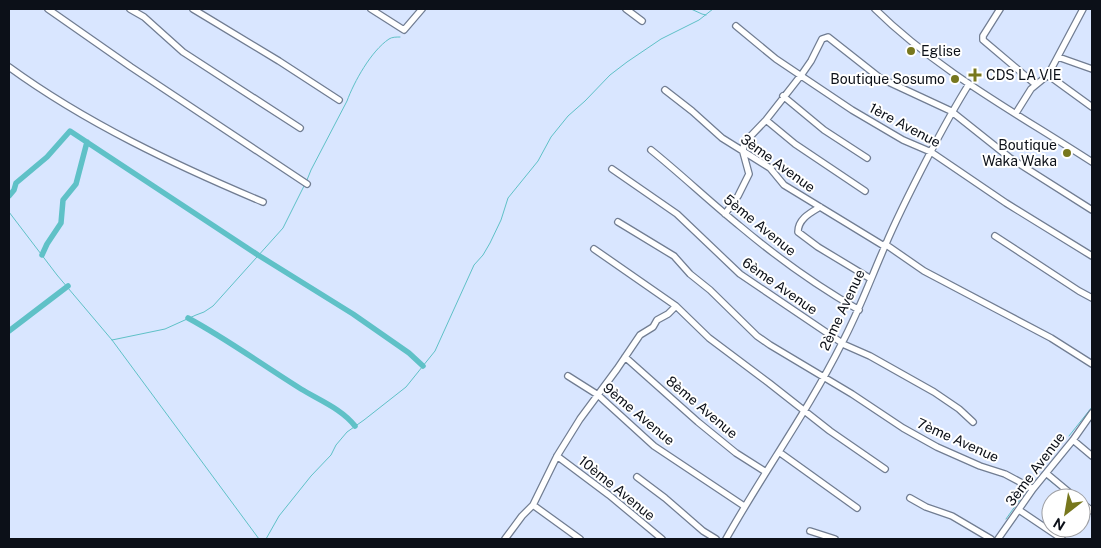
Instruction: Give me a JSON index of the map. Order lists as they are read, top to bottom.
{
  "streets": {
    "street": [
      "1ère Avenue",
      "3ème Avenue",
      "5ème Avenue",
      "6ème Avenue",
      "2ème Avenue",
      "8ème Avenue",
      "9ème Avenue",
      "7ème Avenue",
      "10ème Avenue"
    ]
  },
  "crossings": [
    ["1ère Avenue", "2ème Avenue"],
    ["3ème Avenue", "2ème Avenue"],
    ["3ème Avenue", "7ème Avenue"],
    ["5ème Avenue", "2ème Avenue"],
    ["6ème Avenue", "2ème Avenue"],
    ["2ème Avenue", "8ème Avenue"],
    ["2ème Avenue", "9ème Avenue"],
    ["2ème Avenue", "7ème Avenue"]
  ],
  "places": {
    "other": ["Eglise", "Boutique Sosumo", "Boutique Waka Waka"],
    "health": ["CDS LA VIE"]
  },
  "north": "bottom left"
}
